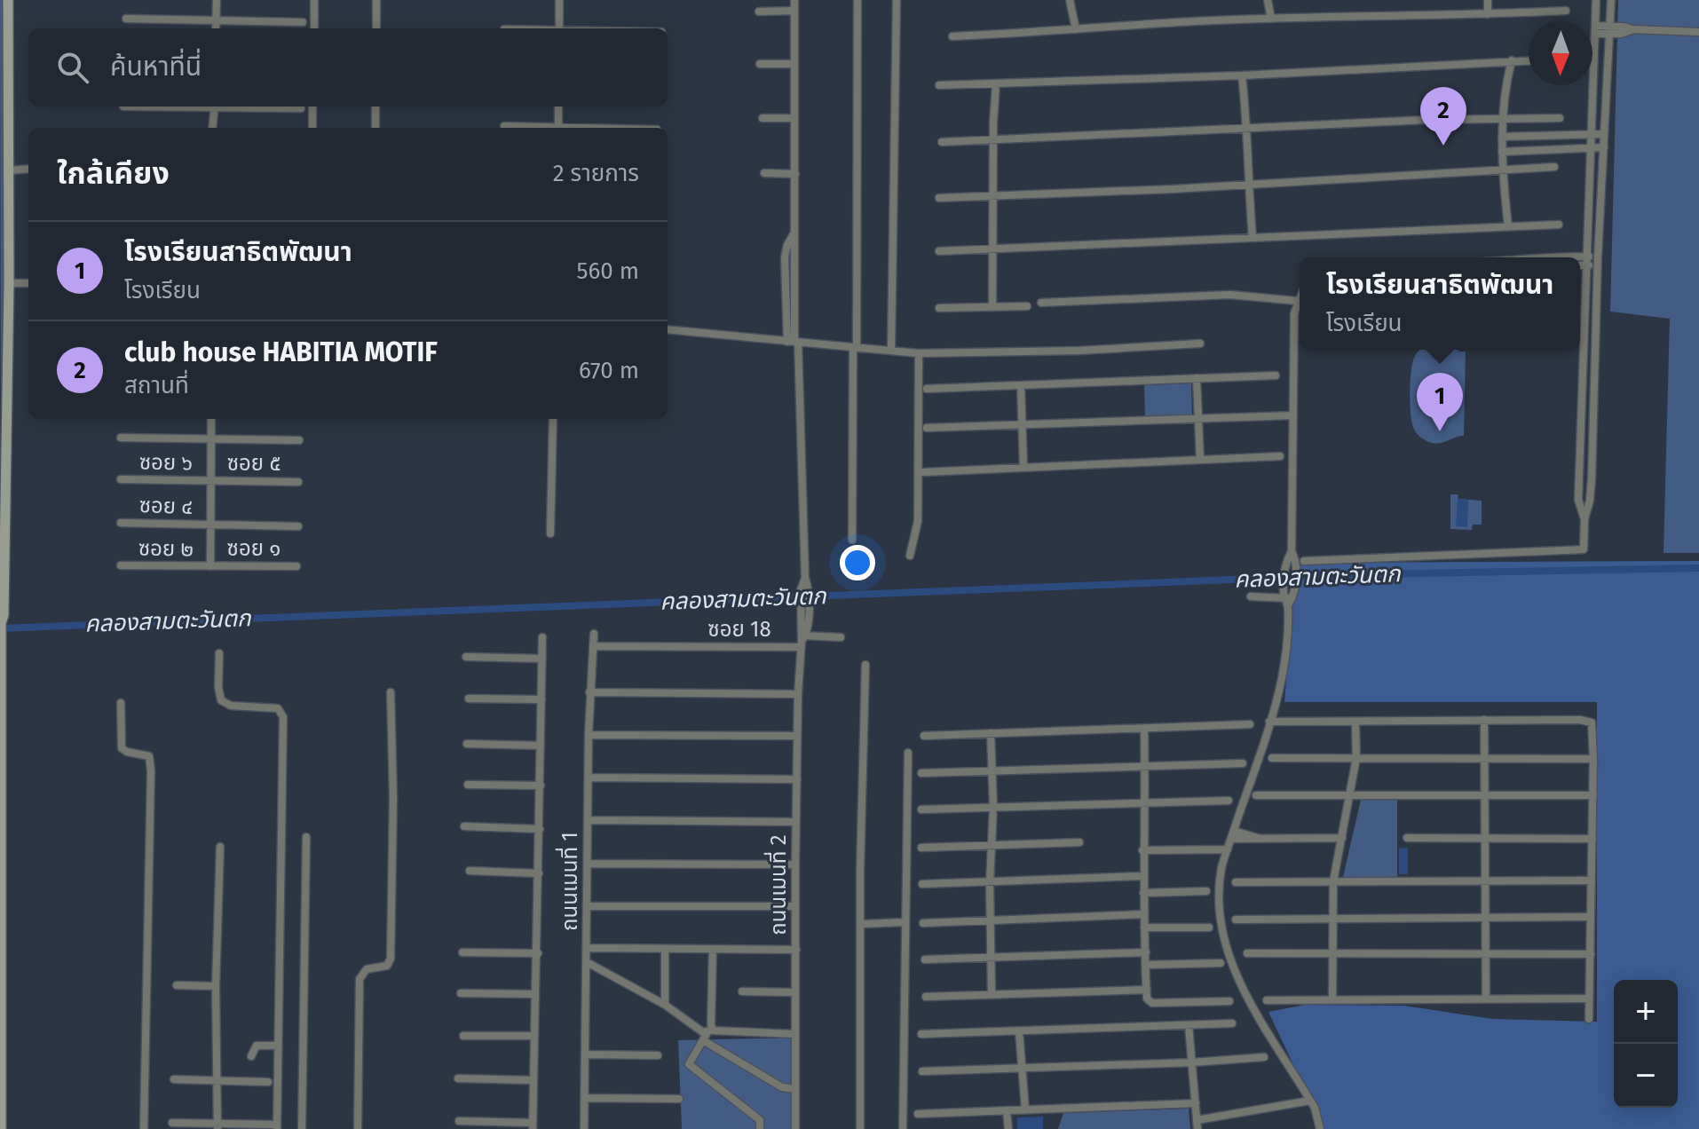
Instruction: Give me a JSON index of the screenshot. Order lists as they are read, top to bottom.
{
  "streets": {
    "street": [
      "ซอย ๖",
      "ซอย ๕",
      "ซอย ๔",
      "ซอย ๒",
      "ซอย ๑",
      "ซอย 18",
      "ถนนเมนที่ 1",
      "ถนนเมนที่ 2"
    ]
  },
  "crossings": [
    ["ซอย ๖", "ซอย ๕"],
    ["ซอย ๒", "ซอย ๑"],
    ["ซอย 18", "ถนนเมนที่ 1"],
    ["ซอย 18", "ถนนเมนที่ 2"]
  ],
  "water": ["คลองสามตะวันตก"],
  "north": "bottom",
  "page": {
    "search": "ค้นหาที่นี่",
    "pins": ["2", "1"],
    "heading": ["ใกล้เคียง", "2 รายการ"],
    "list": [
      {
        "mark": "1",
        "name": "โรงเรียนสาธิตพัฒนา",
        "note": "โรงเรียน",
        "value": "560 m"
      },
      {
        "mark": "2",
        "name": "club house HABITIA MOTIF",
        "note": "สถานที่",
        "value": "670 m"
      }
    ],
    "popup": ["โรงเรียนสาธิตพัฒนา", "โรงเรียน"],
    "map_buttons": ["+", "−"]
  }
}
